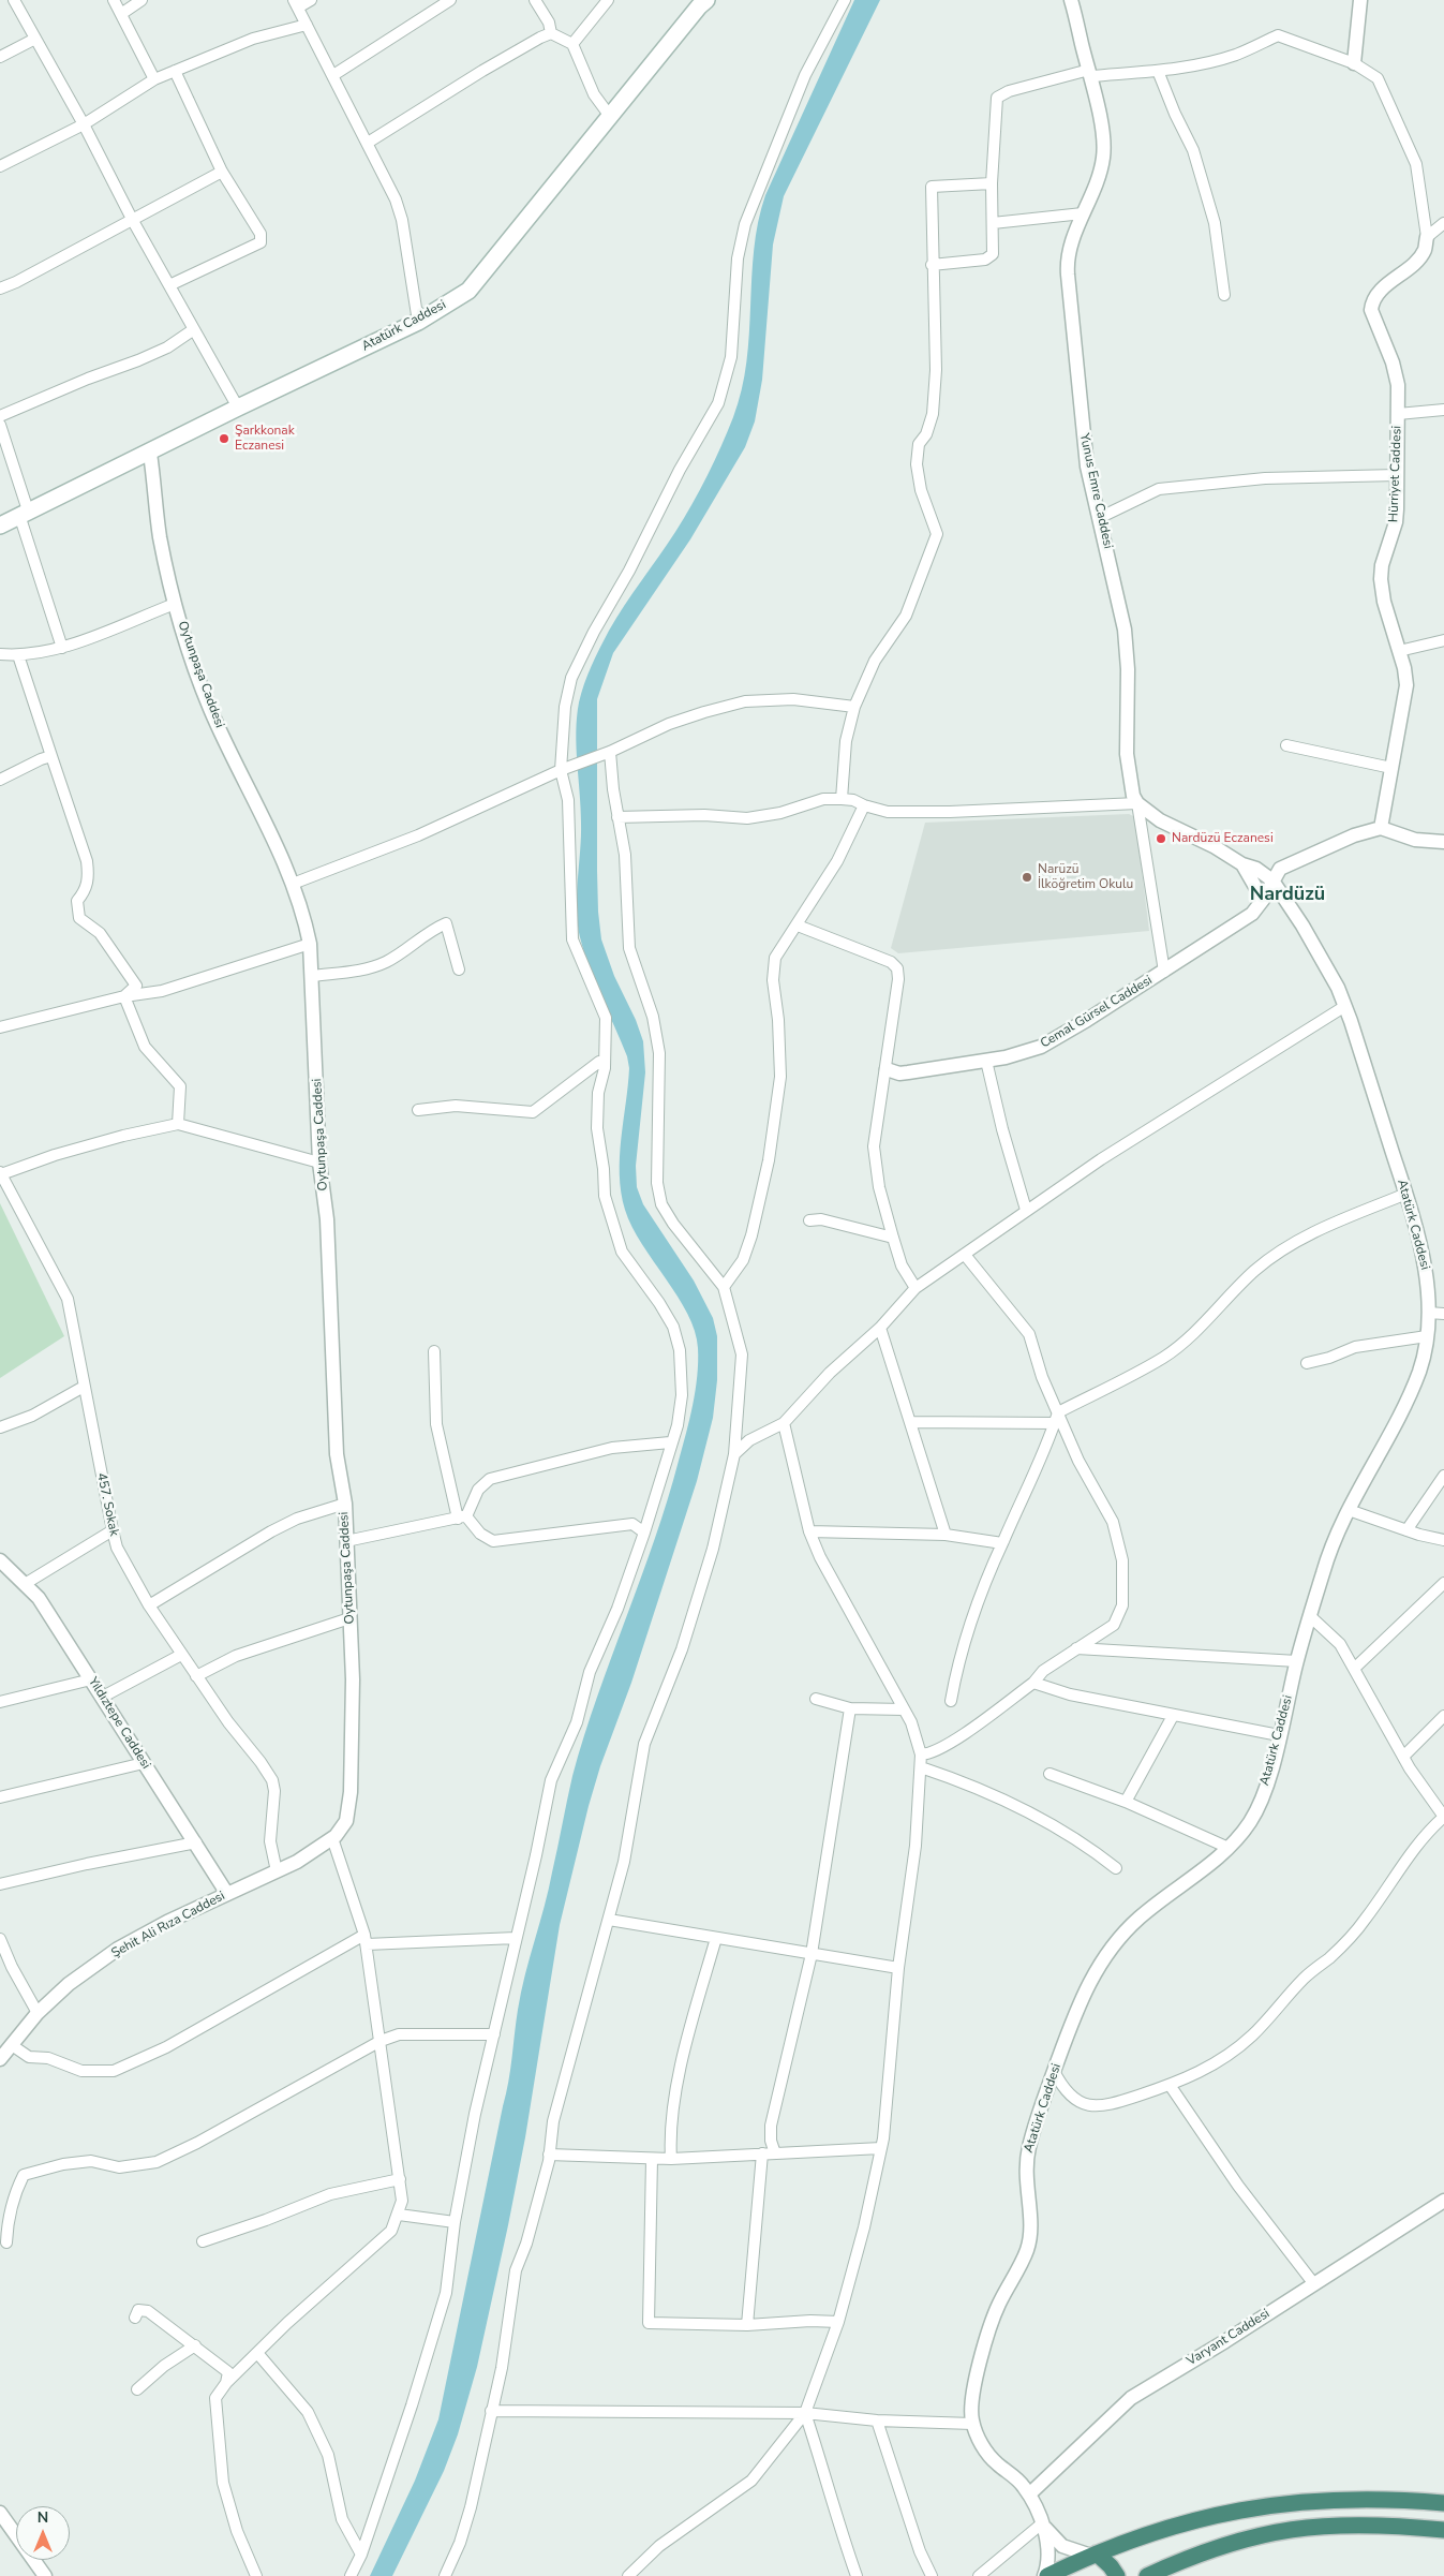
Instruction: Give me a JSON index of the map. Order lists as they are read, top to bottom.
{
  "streets": {
    "main road": ["Atatürk Caddesi"],
    "street": [
      "Hürriyet Caddesi",
      "Yunus Emre Caddesi",
      "Oytunpaşa Caddesi",
      "Cemal Gürsel Caddesi",
      "457. Sokak",
      "Yıldıztepe Caddesi",
      "Şehit Ali Rıza Caddesi",
      "Varyant Caddesi"
    ]
  },
  "crossings": [
    ["Atatürk Caddesi", "Oytunpaşa Caddesi"],
    ["Atatürk Caddesi", "Cemal Gürsel Caddesi"],
    ["Atatürk Caddesi", "Varyant Caddesi"],
    ["Hürriyet Caddesi", "Cemal Gürsel Caddesi"],
    ["Oytunpaşa Caddesi", "Şehit Ali Rıza Caddesi"],
    ["457. Sokak", "Şehit Ali Rıza Caddesi"],
    ["Yıldıztepe Caddesi", "Şehit Ali Rıza Caddesi"]
  ],
  "districts": ["Nardüzü"],
  "places": ["Şarkkonak Eczanesi", "Nardüzü Eczanesi", "Narüzü İlköğretim Okulu"],
  "north": "top"
}
